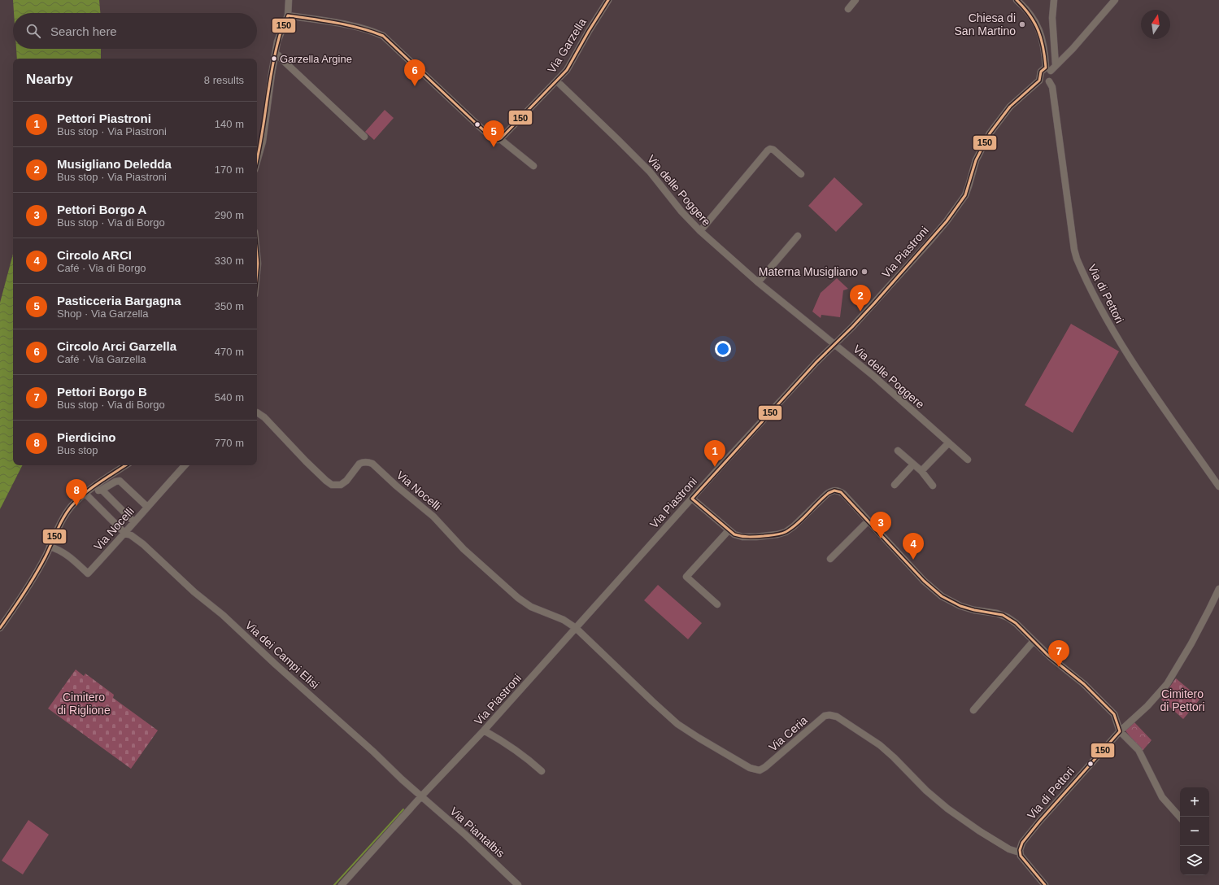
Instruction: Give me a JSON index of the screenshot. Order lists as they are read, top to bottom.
{
  "streets": {
    "street": [
      "Via Garzella",
      "Via delle Poggere",
      "Via Piastroni",
      "Via di Pettori",
      "Via Nocelli",
      "Via dei Campi Elisi",
      "Via Ceria",
      "Via Piantalbis"
    ]
  },
  "crossings": [
    ["Via Garzella", "Via delle Poggere"],
    ["Via delle Poggere", "Via Piastroni"],
    ["Via Piastroni", "Via Nocelli"],
    ["Via Piastroni", "Via dei Campi Elisi"],
    ["Via Piastroni", "Via Ceria"],
    ["Via Piastroni", "Via Piantalbis"],
    ["Via di Pettori", "Via Ceria"],
    ["Via Nocelli", "Via dei Campi Elisi"],
    ["Via Nocelli", "Via Ceria"],
    ["Via dei Campi Elisi", "Via Piantalbis"]
  ],
  "parks": ["Cimitero di Pettori", "Cimitero di Riglione"],
  "places": ["Chiesa di San Martino", "Garzella Argine", "Materna Musigliano"],
  "lines": ["transit line 150"],
  "north": "top",
  "page": {
    "search": "Search here",
    "heading": ["Nearby", "8 results"],
    "pins": [
      "6",
      "5",
      "2",
      "1",
      "8",
      "3",
      "4",
      "7"
    ],
    "list": [
      {
        "mark": "1",
        "name": "Pettori Piastroni",
        "note": "Bus stop · Via Piastroni",
        "value": "140 m"
      },
      {
        "mark": "2",
        "name": "Musigliano Deledda",
        "note": "Bus stop · Via Piastroni",
        "value": "170 m"
      },
      {
        "mark": "3",
        "name": "Pettori Borgo A",
        "note": "Bus stop · Via di Borgo",
        "value": "290 m"
      },
      {
        "mark": "4",
        "name": "Circolo ARCI",
        "note": "Café · Via di Borgo",
        "value": "330 m"
      },
      {
        "mark": "5",
        "name": "Pasticceria Bargagna",
        "note": "Shop · Via Garzella",
        "value": "350 m"
      },
      {
        "mark": "6",
        "name": "Circolo Arci Garzella",
        "note": "Café · Via Garzella",
        "value": "470 m"
      },
      {
        "mark": "7",
        "name": "Pettori Borgo B",
        "note": "Bus stop · Via di Borgo",
        "value": "540 m"
      },
      {
        "mark": "8",
        "name": "Pierdicino",
        "note": "Bus stop",
        "value": "770 m"
      }
    ],
    "map_buttons": ["+", "−"]
  }
}
